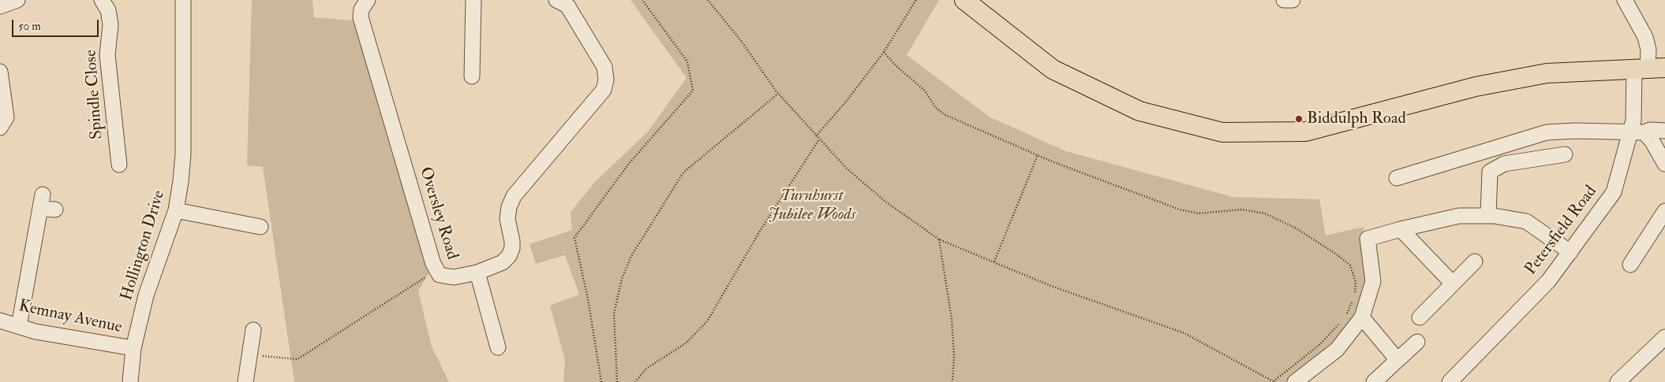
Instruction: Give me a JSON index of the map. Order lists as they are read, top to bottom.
{
  "streets": {
    "street": [
      "Spindle Close",
      "Oversley Road",
      "Petersfield Road",
      "Hollington Drive",
      "Kemnay Avenue"
    ]
  },
  "crossings": [
    ["Hollington Drive", "Kemnay Avenue"]
  ],
  "parks": ["Turnhurst Jubilee Woods"],
  "places": ["Biddulph Road"],
  "scale_bar": "50 m"
}
